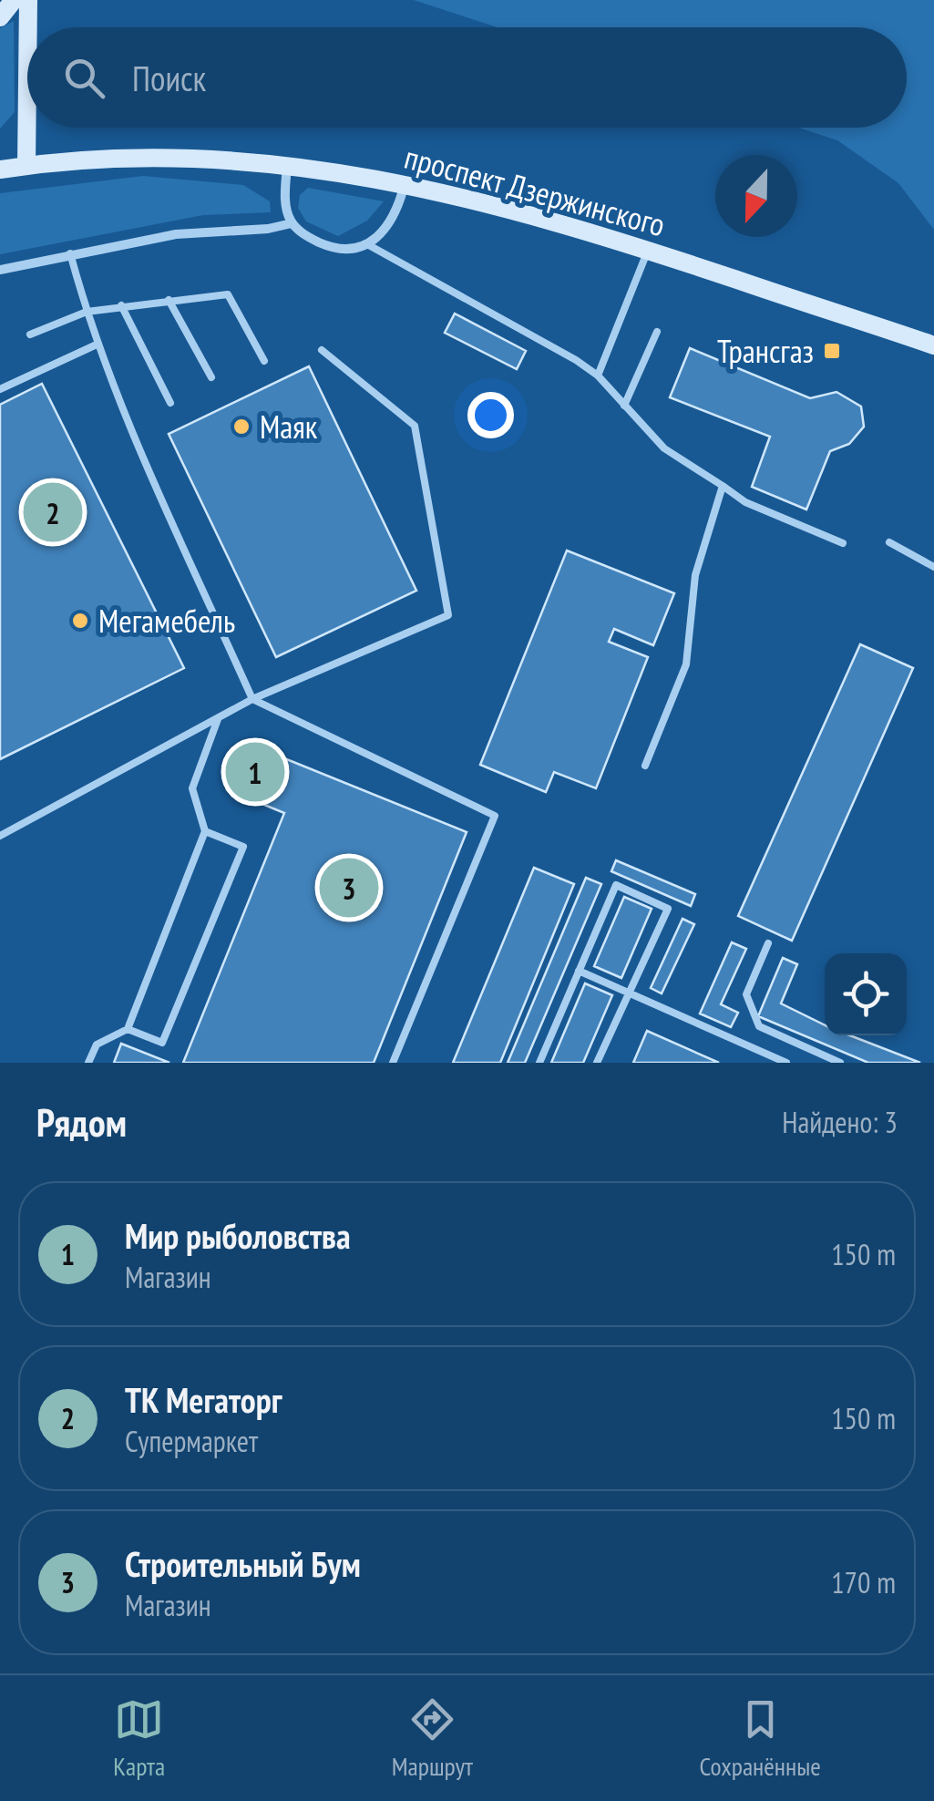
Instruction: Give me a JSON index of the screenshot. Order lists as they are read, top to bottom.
{
  "streets": {
    "main road": ["проспект Дзержинского"]
  },
  "places": {
    "transit": ["Трансгаз"],
    "other": ["Маяк", "Мегамебель"]
  },
  "north": "bottom",
  "page": {
    "search": "Поиск",
    "pins": ["2", "1", "3"],
    "heading": ["Рядом", "Найдено: 3"],
    "list": [
      {
        "mark": "1",
        "name": "Мир рыболовства",
        "note": "Магазин",
        "value": "150 m"
      },
      {
        "mark": "2",
        "name": "ТК Мегаторг",
        "note": "Супермаркет",
        "value": "150 m"
      },
      {
        "mark": "3",
        "name": "Строительный Бум",
        "note": "Магазин",
        "value": "170 m"
      }
    ],
    "nav": ["Карта", "Маршрут", "Сохранённые"]
  }
}
